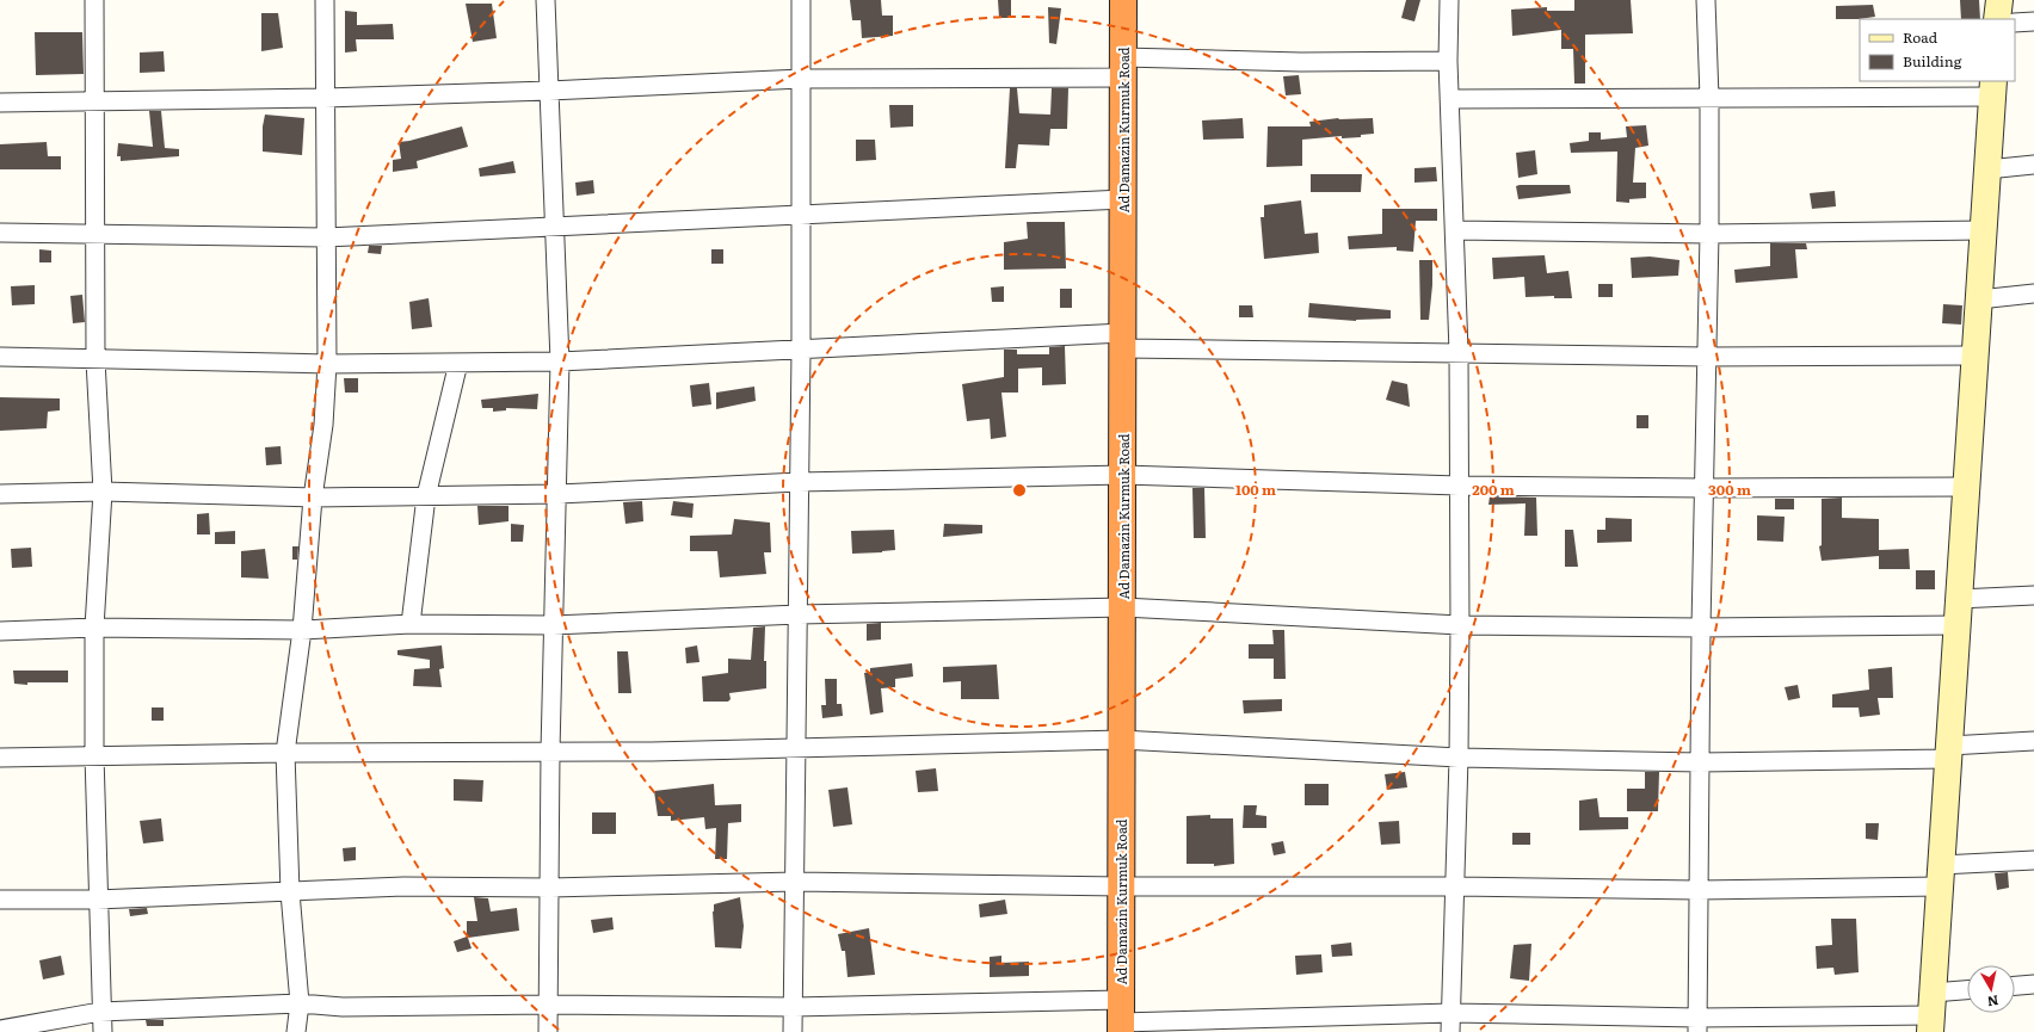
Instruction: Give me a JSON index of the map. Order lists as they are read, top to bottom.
{
  "streets": {
    "highway": ["Ad Damazin Kurmuk Road"]
  },
  "legend": ["Road", "Building"],
  "north": "bottom",
  "rings": ["100 m", "200 m", "300 m"]
}
